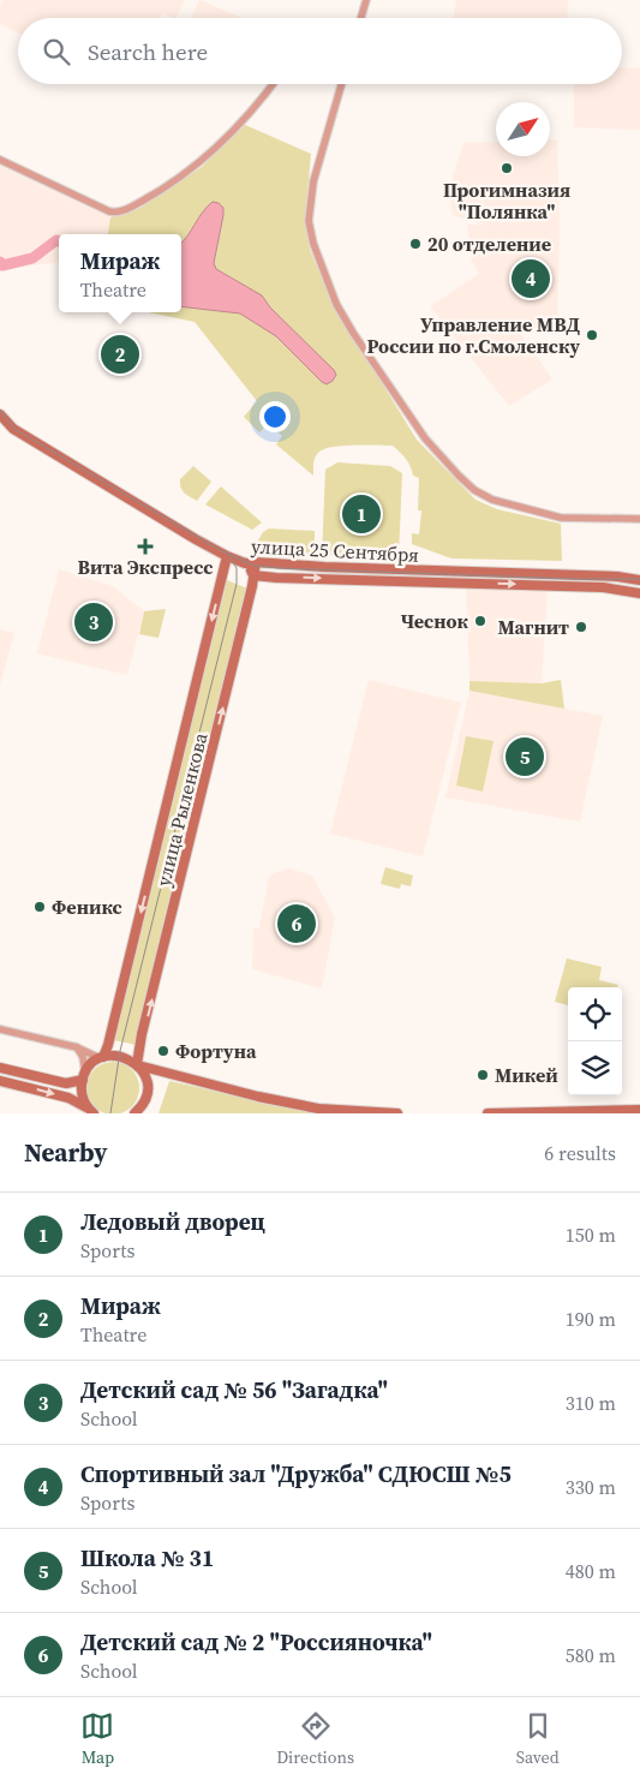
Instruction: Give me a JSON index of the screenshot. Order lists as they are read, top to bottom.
{
  "streets": {
    "main road": ["улица 25 Сентября", "улица Рыленкова"]
  },
  "crossings": [
    ["улица 25 Сентября", "улица Рыленкова"]
  ],
  "places": {
    "other": [
      "Прогимназия \"Полянка\"",
      "20 отделение",
      "Управление МВД России по г.Смоленску",
      "Чеснок",
      "Магнит",
      "Феникс",
      "Фортуна",
      "Микей"
    ],
    "health": ["Вита Экспресс"]
  },
  "north": "top right",
  "page": {
    "search": "Search here",
    "popup": ["Мираж", "Theatre"],
    "pins": [
      "4",
      "2",
      "1",
      "3",
      "5",
      "6"
    ],
    "heading": ["Nearby", "6 results"],
    "list": [
      {
        "mark": "1",
        "name": "Ледовый дворец",
        "note": "Sports",
        "value": "150 m"
      },
      {
        "mark": "2",
        "name": "Мираж",
        "note": "Theatre",
        "value": "190 m"
      },
      {
        "mark": "3",
        "name": "Детский сад № 56 \"Загадка\"",
        "note": "School",
        "value": "310 m"
      },
      {
        "mark": "4",
        "name": "Спортивный зал \"Дружба\" СДЮСШ №5",
        "note": "Sports",
        "value": "330 m"
      },
      {
        "mark": "5",
        "name": "Школа № 31",
        "note": "School",
        "value": "480 m"
      },
      {
        "mark": "6",
        "name": "Детский сад № 2 \"Россияночка\"",
        "note": "School",
        "value": "580 m"
      }
    ],
    "nav": ["Map", "Directions", "Saved"]
  }
}
